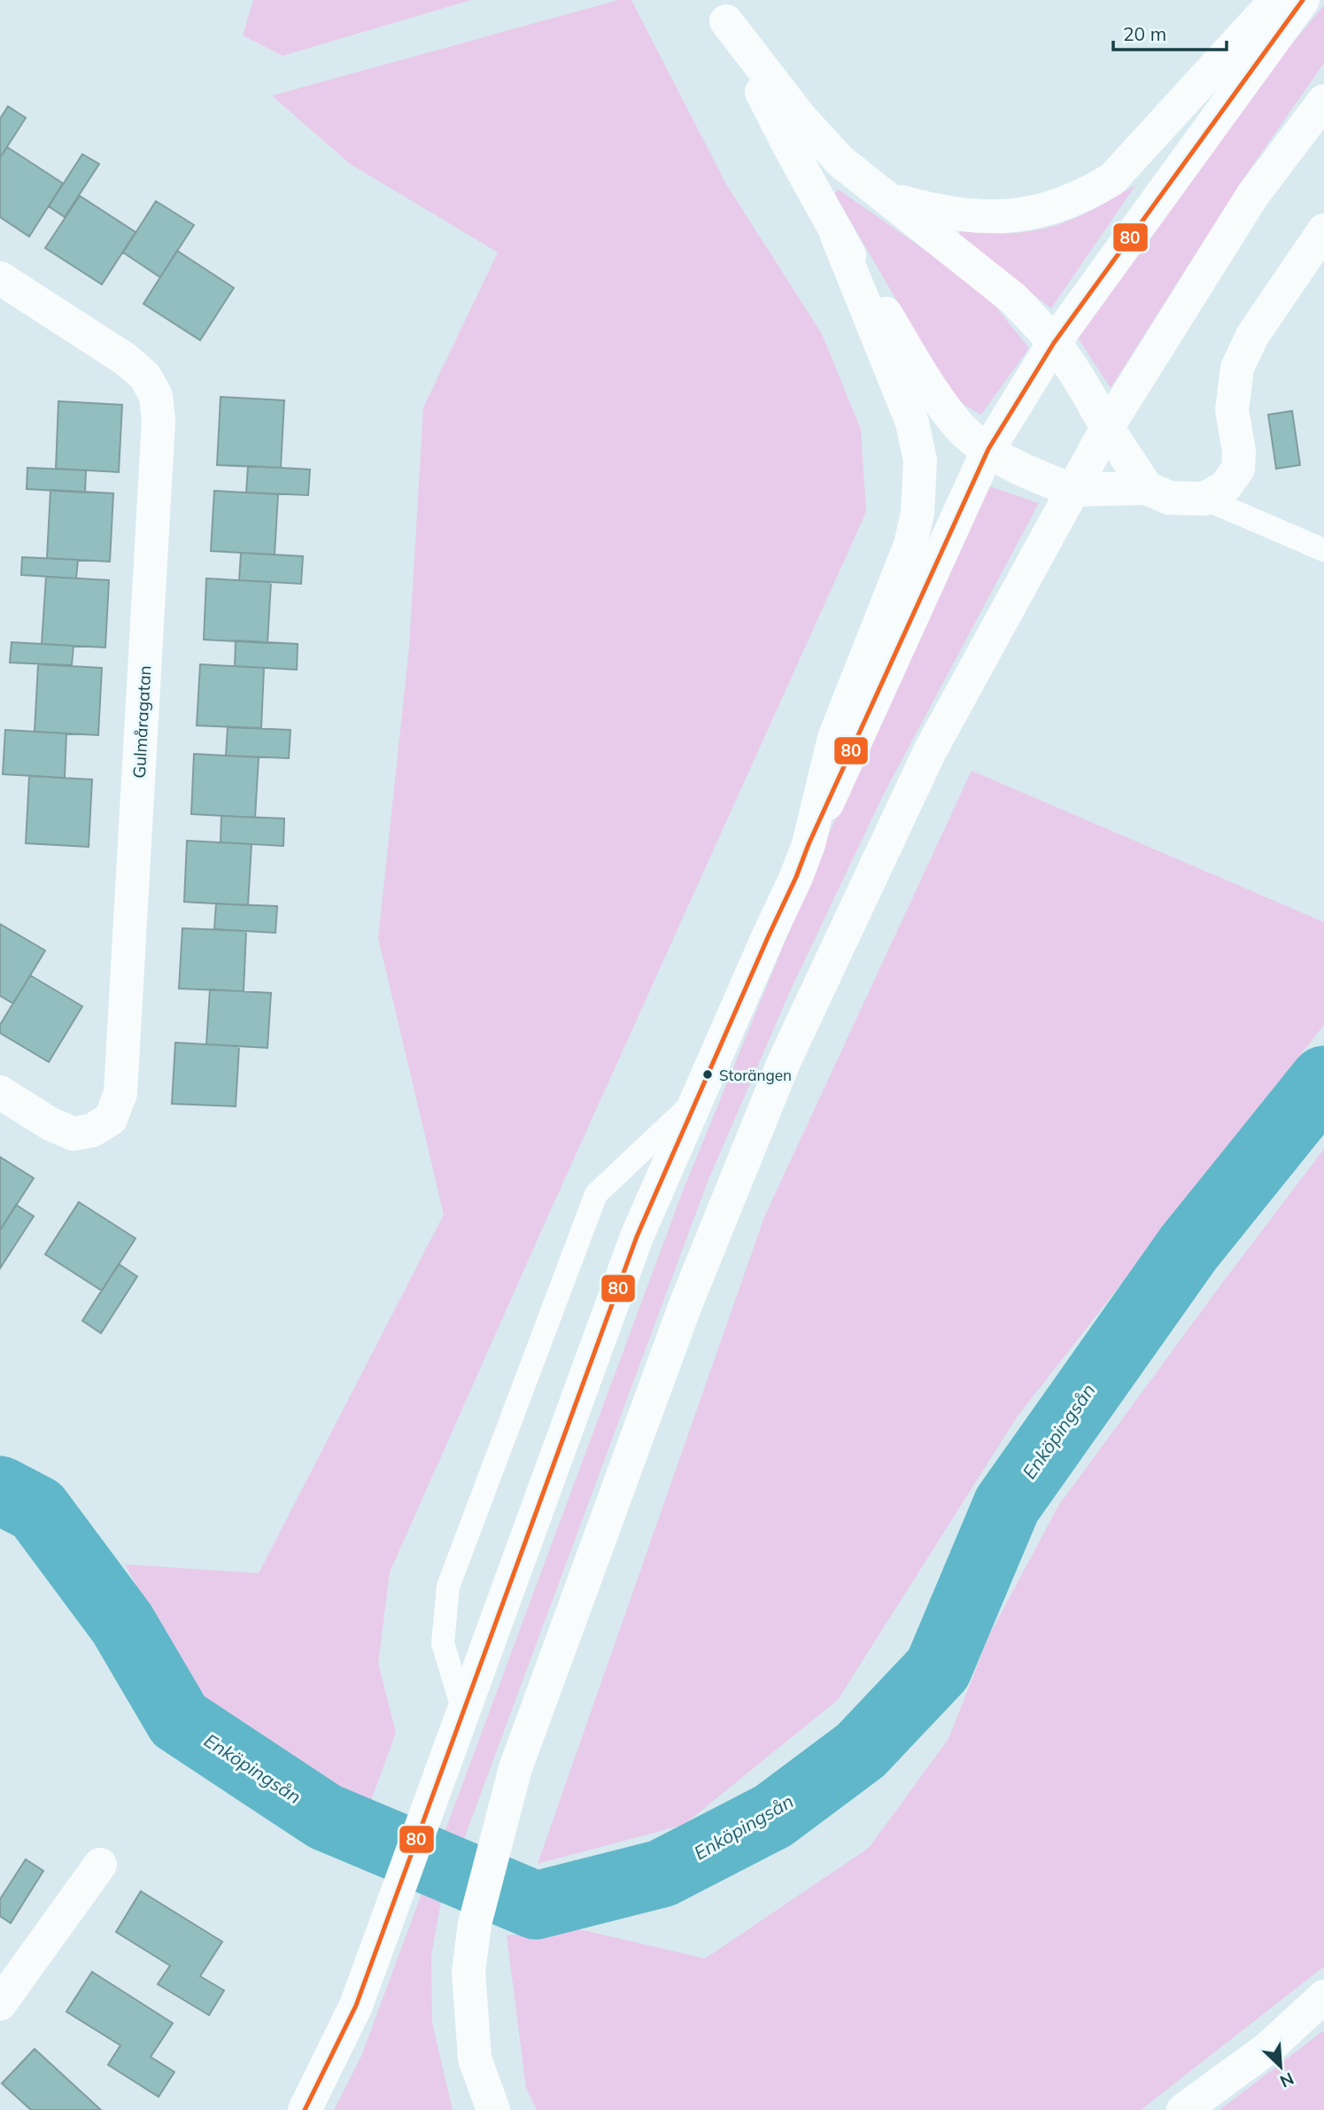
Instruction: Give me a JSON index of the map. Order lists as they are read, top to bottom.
{
  "streets": {
    "main road": ["Gulmåragatan"]
  },
  "water": ["Enköpingsån"],
  "places": ["Storängen"],
  "lines": ["transit line 80"],
  "scale_bar": "20 m",
  "north": "bottom right"
}
